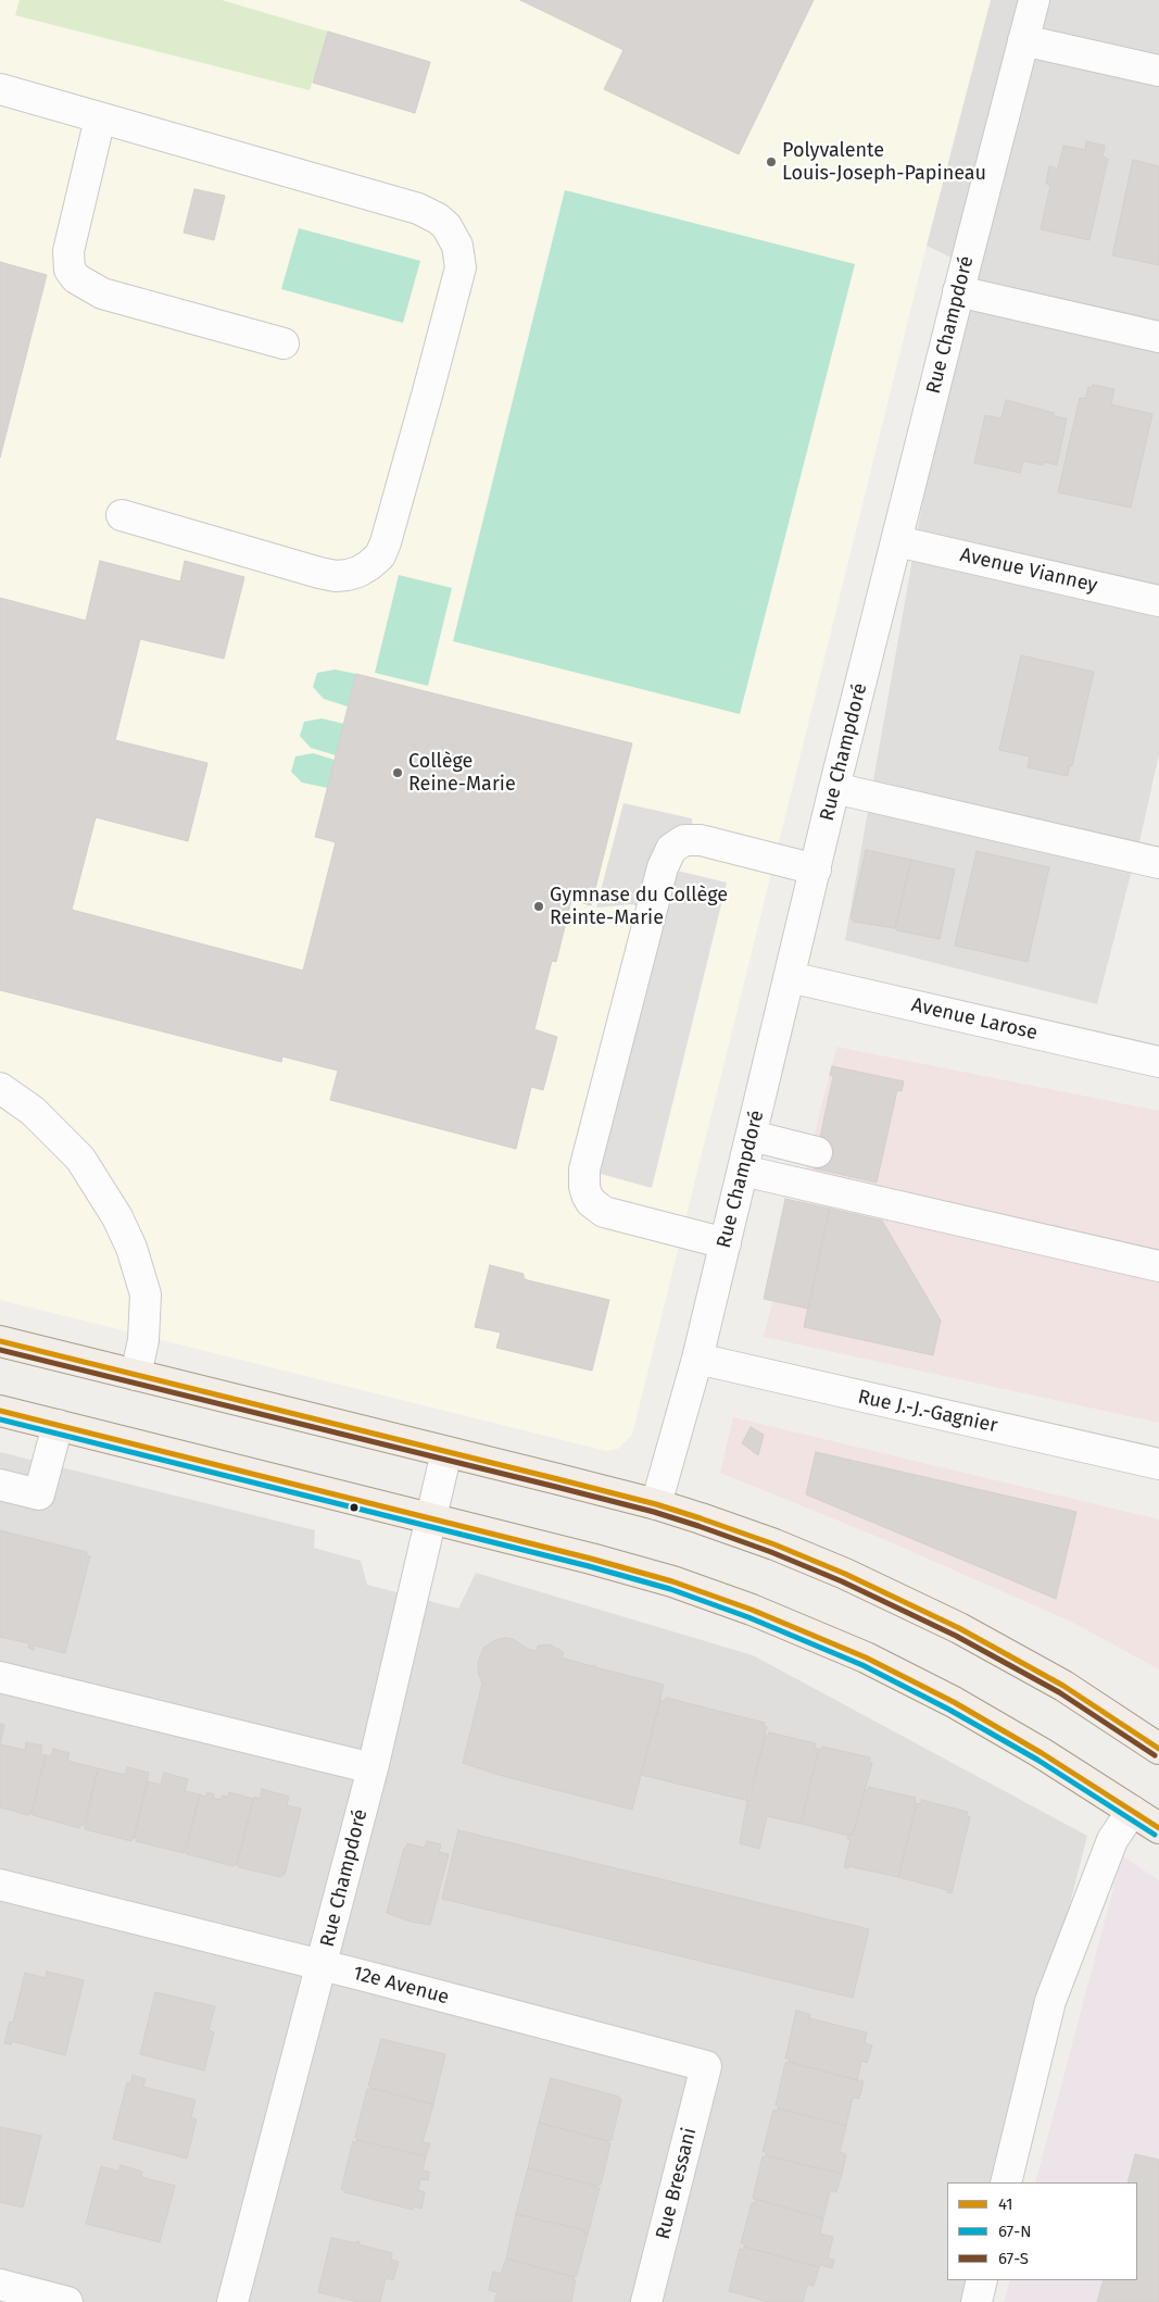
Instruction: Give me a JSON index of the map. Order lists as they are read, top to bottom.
{
  "streets": {
    "street": [
      "Rue Champdoré",
      "Avenue Vianney",
      "Avenue Larose",
      "Rue J.-J.-Gagnier",
      "12e Avenue",
      "Rue Bressani"
    ]
  },
  "crossings": [
    ["Rue Champdoré", "Avenue Vianney"],
    ["Rue Champdoré", "Avenue Larose"],
    ["Rue Champdoré", "Rue J.-J.-Gagnier"],
    ["Rue Champdoré", "12e Avenue"],
    ["12e Avenue", "Rue Bressani"]
  ],
  "places": ["Polyvalente Louis-Joseph-Papineau", "Collège Reine-Marie", "Gymnase du Collège Reinte-Marie"],
  "lines": ["transit line 41", "transit line 67-S", "transit line 67-N"],
  "legend": ["41", "67-N", "67-S"]
}
